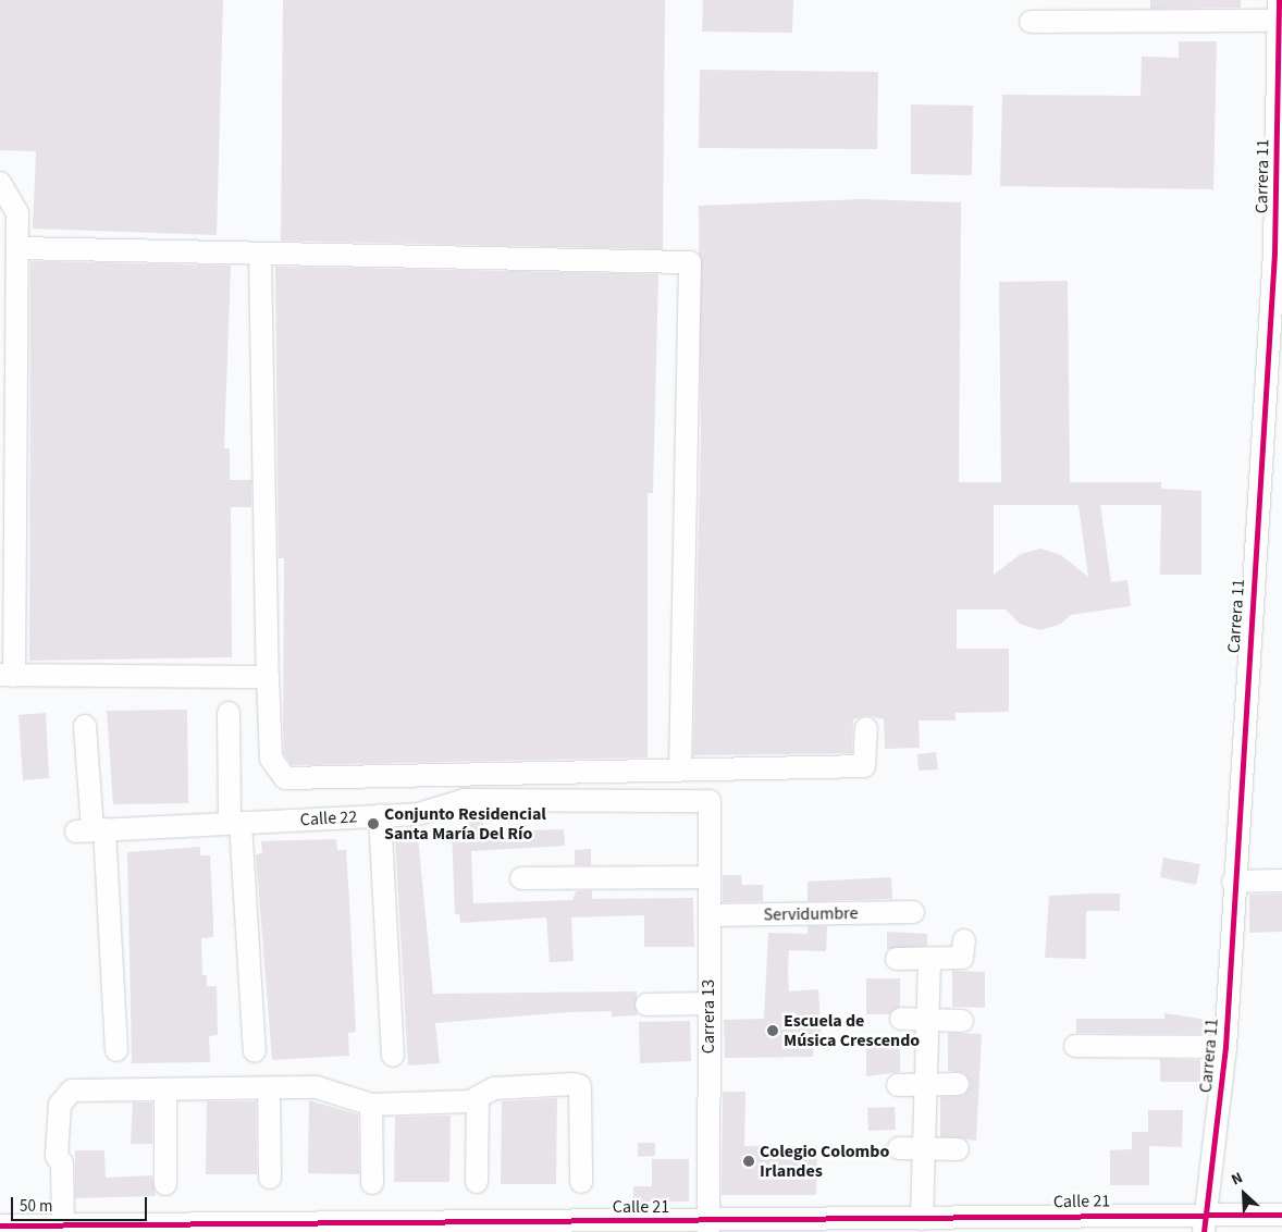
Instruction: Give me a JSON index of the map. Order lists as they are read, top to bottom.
{
  "streets": {
    "street": [
      "Carrera 11",
      "Calle 22",
      "Servidumbre",
      "Carrera 13",
      "Calle 21"
    ]
  },
  "crossings": [
    ["Carrera 11", "Calle 21"],
    ["Calle 22", "Carrera 13"],
    ["Servidumbre", "Carrera 13"],
    ["Carrera 13", "Calle 21"]
  ],
  "places": ["Conjunto Residencial Santa María Del Río", "Escuela de Música Crescendo", "Colegio Colombo Irlandes"],
  "scale_bar": "50 m",
  "north": "top left"
}
